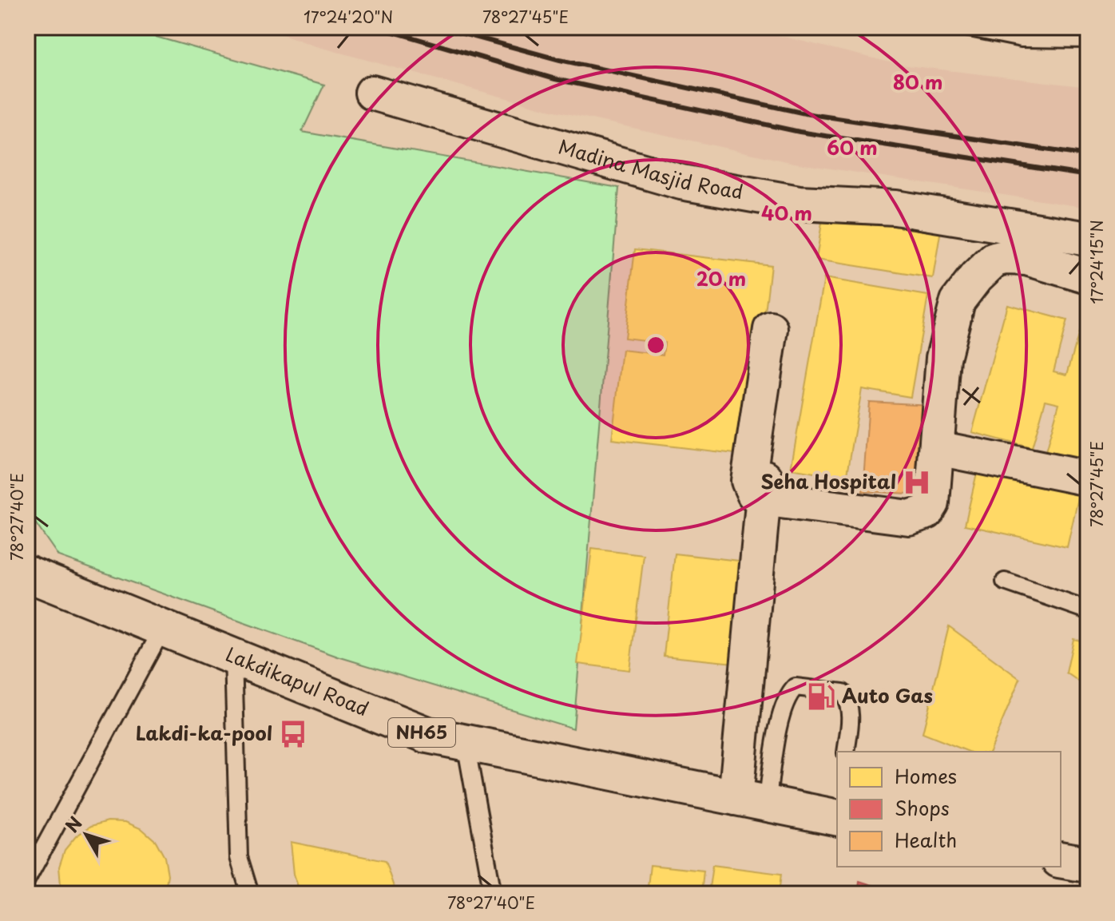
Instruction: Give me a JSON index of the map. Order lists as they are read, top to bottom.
{
  "streets": {
    "highway": ["Lakdikapul Road", "NH65"],
    "street": ["Madina Masjid Road"]
  },
  "places": {
    "hospital": ["Seha Hospital"],
    "fuel station": ["Auto Gas"],
    "bus stop": ["Lakdi-ka-pool"]
  },
  "legend": ["Homes", "Shops", "Health"],
  "north": "top left",
  "coordinates": [
    "17°24'20\"N",
    "78°27'45\"E",
    "17°24'15\"N",
    "78°27'40\"E"
  ],
  "rings": [
    "80 m",
    "60 m",
    "40 m",
    "20 m"
  ]
}
